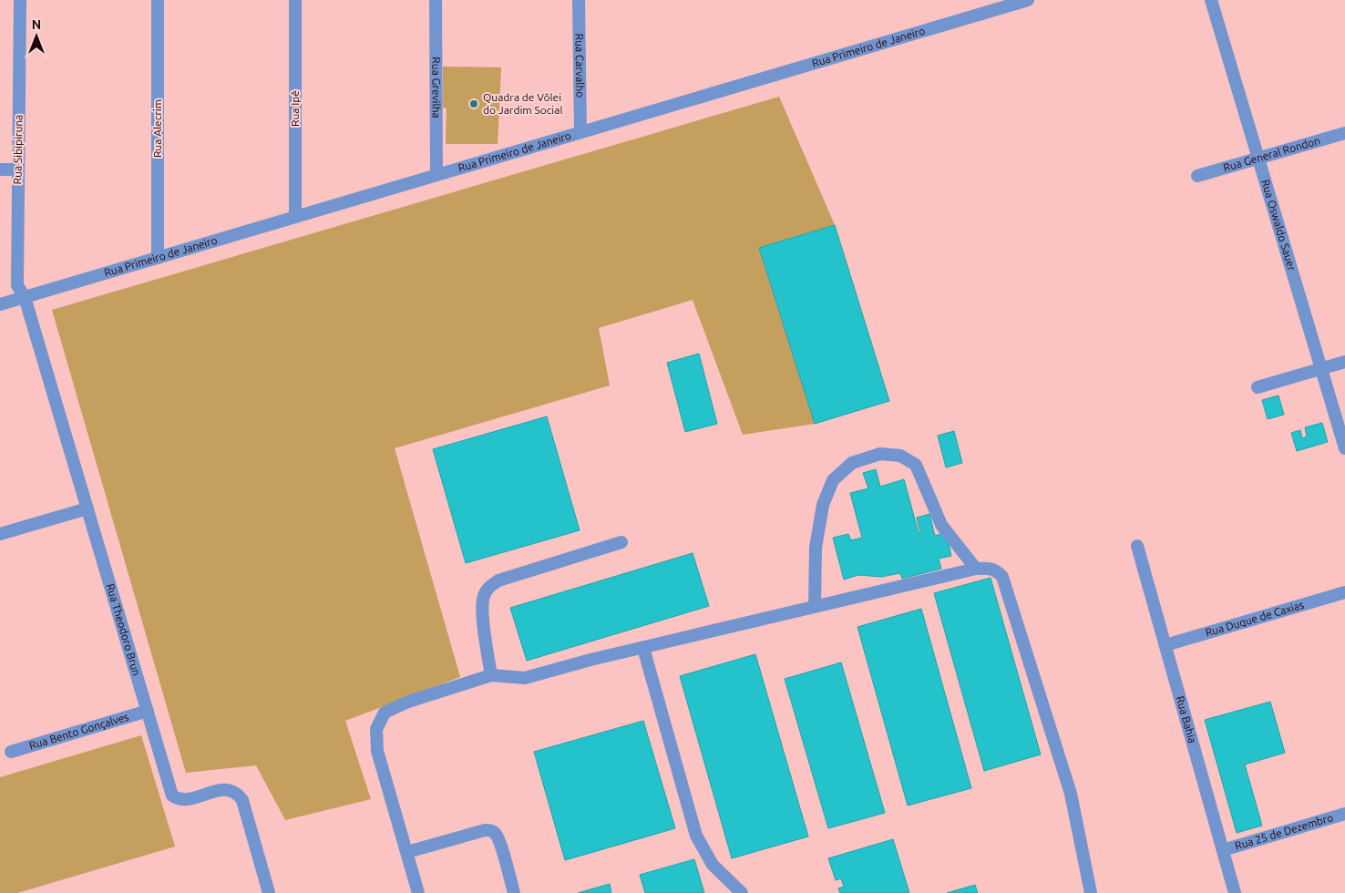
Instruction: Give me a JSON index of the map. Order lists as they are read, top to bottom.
{
  "streets": {
    "street": [
      "Rua Primeiro de Janeiro",
      "Rua Carvalho",
      "Rua Grevilha",
      "Rua Ipê",
      "Rua Alecrim",
      "Rua Sibipiruna",
      "Rua General Rondon",
      "Rua Oswaldo Sauer",
      "Rua Duque de Caxias",
      "Rua Theodoro Brun",
      "Rua Bahia",
      "Rua Bento Gonçalves",
      "Rua 25 de Dezembro"
    ]
  },
  "crossings": [
    ["Rua Primeiro de Janeiro", "Rua Carvalho"],
    ["Rua Primeiro de Janeiro", "Rua Grevilha"],
    ["Rua Primeiro de Janeiro", "Rua Ipê"],
    ["Rua Primeiro de Janeiro", "Rua Alecrim"],
    ["Rua Primeiro de Janeiro", "Rua Sibipiruna"],
    ["Rua Primeiro de Janeiro", "Rua Theodoro Brun"],
    ["Rua Sibipiruna", "Rua Theodoro Brun"],
    ["Rua General Rondon", "Rua Oswaldo Sauer"],
    ["Rua Duque de Caxias", "Rua Bahia"],
    ["Rua Theodoro Brun", "Rua Bento Gonçalves"],
    ["Rua Bahia", "Rua 25 de Dezembro"]
  ],
  "places": ["Quadra de Vôlei do Jardim Social"],
  "north": "top"
}
